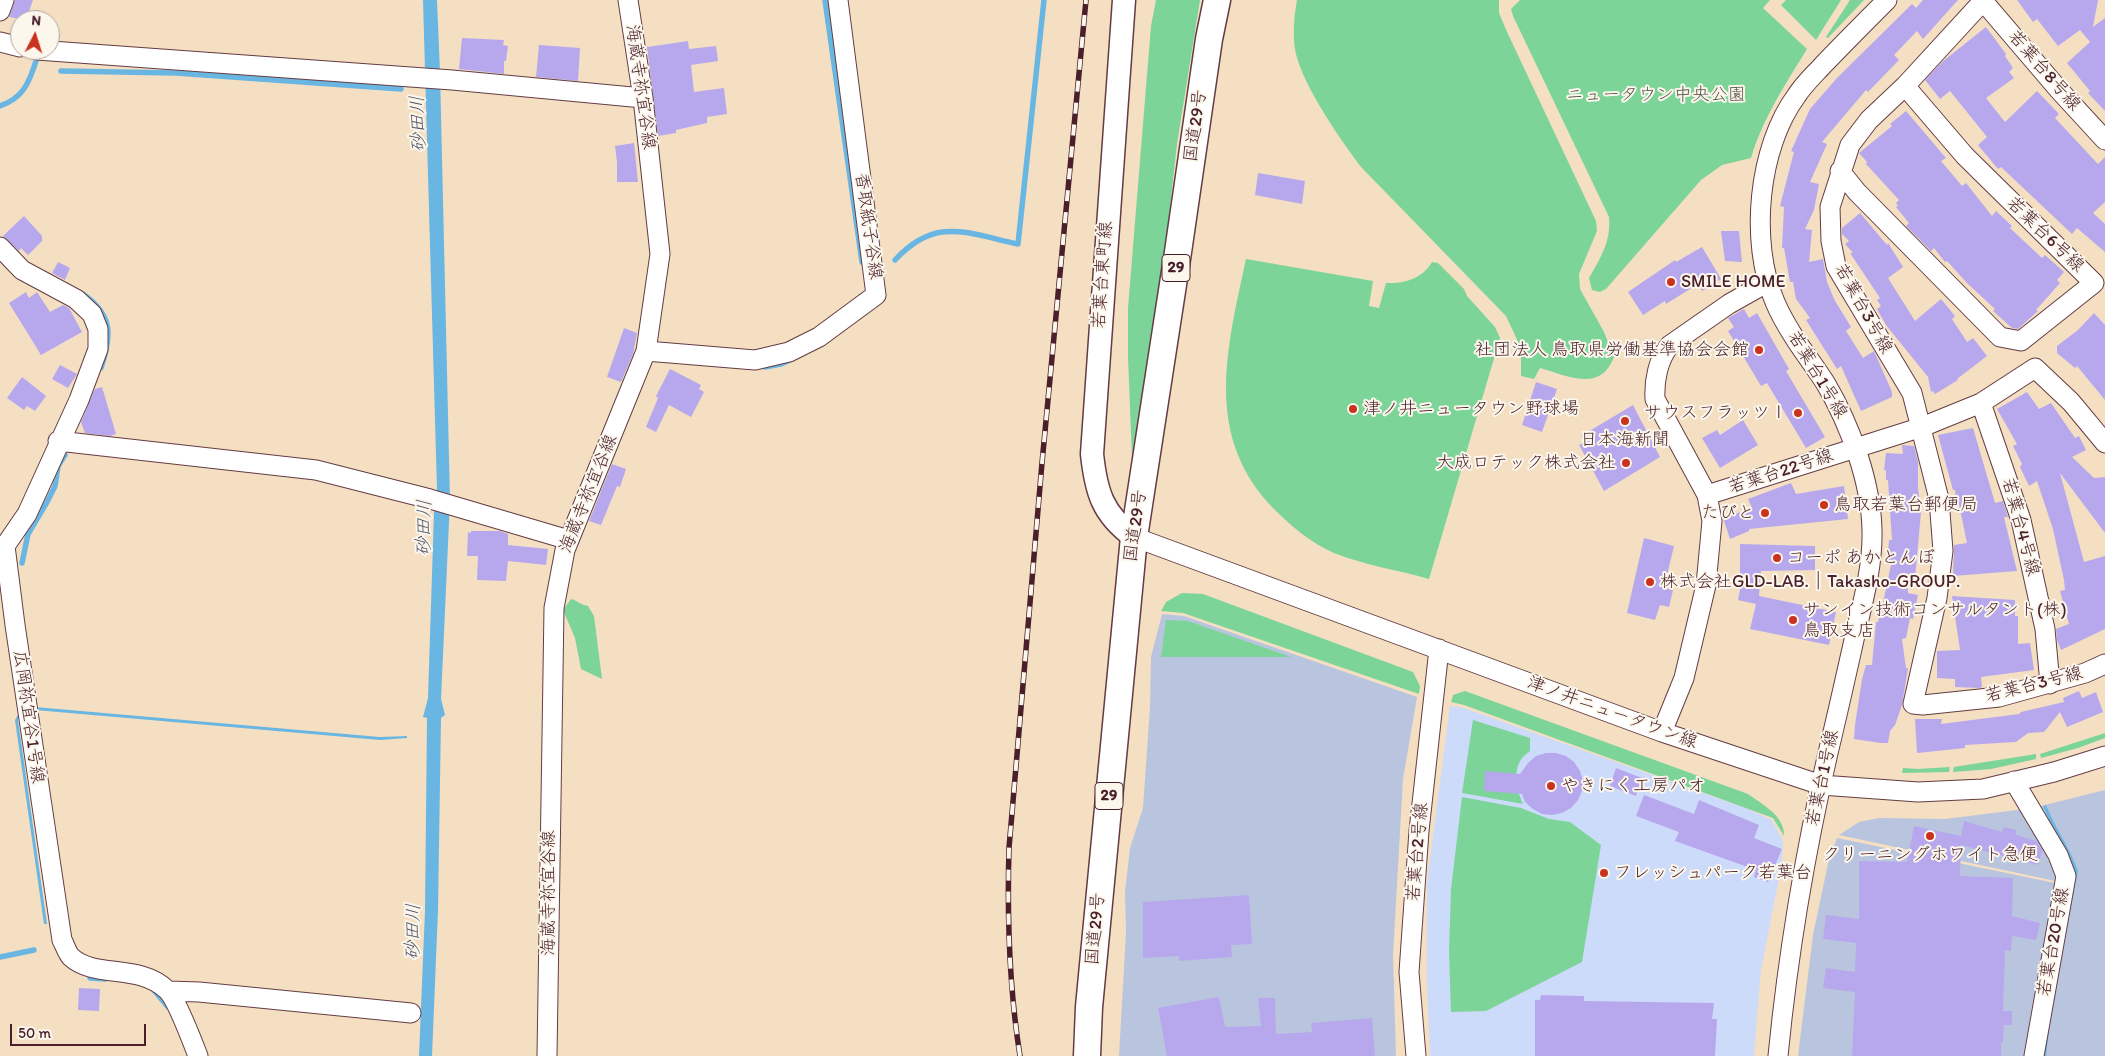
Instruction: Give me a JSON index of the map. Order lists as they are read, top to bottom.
{
  "streets": {
    "highway": ["国道29号", "29"],
    "main road": ["若葉台東町線"],
    "street": [
      "若葉台8号線",
      "海蔵寺祢宜谷線",
      "香取紙子谷線",
      "若葉台6号線",
      "若葉台3号線",
      "若葉台1号線",
      "若葉台22号線",
      "若葉台4号線",
      "津ノ井ニュータウン線",
      "広岡祢宜谷1号線",
      "若葉台2号線",
      "若葉台20号線"
    ]
  },
  "crossings": [
    ["若葉台8号線", "若葉台3号線"],
    ["海蔵寺祢宜谷線", "香取紙子谷線"],
    ["国道29号", "若葉台東町線"],
    ["国道29号", "津ノ井ニュータウン線"],
    ["若葉台6号線", "若葉台3号線"],
    ["若葉台東町線", "津ノ井ニュータウン線"],
    ["若葉台3号線", "若葉台4号線"],
    ["若葉台1号線", "若葉台22号線"],
    ["若葉台1号線", "津ノ井ニュータウン線"],
    ["津ノ井ニュータウン線", "若葉台2号線"],
    ["津ノ井ニュータウン線", "若葉台20号線"]
  ],
  "water": ["砂田川"],
  "parks": ["ニュータウン中央公園"],
  "places": [
    "SMILE HOME",
    "社団法人 鳥取県労働基準協会会館",
    "津ノ井ニュータウン野球場",
    "サウスフラッツＩ",
    "日本海新聞",
    "大成ロテック株式会社",
    "鳥取若葉台郵便局",
    "たびと",
    "コーポ あかとんぼ",
    "株式会社GLD-LAB.｜Takasho-GROUP.",
    "サンイン技術コンサルタント(株) 鳥取支店",
    "やきにく工房パオ",
    "クリーニングホワイト急便",
    "フレッシュパーク若葉台"
  ],
  "scale_bar": "50 m",
  "north": "top"
}
